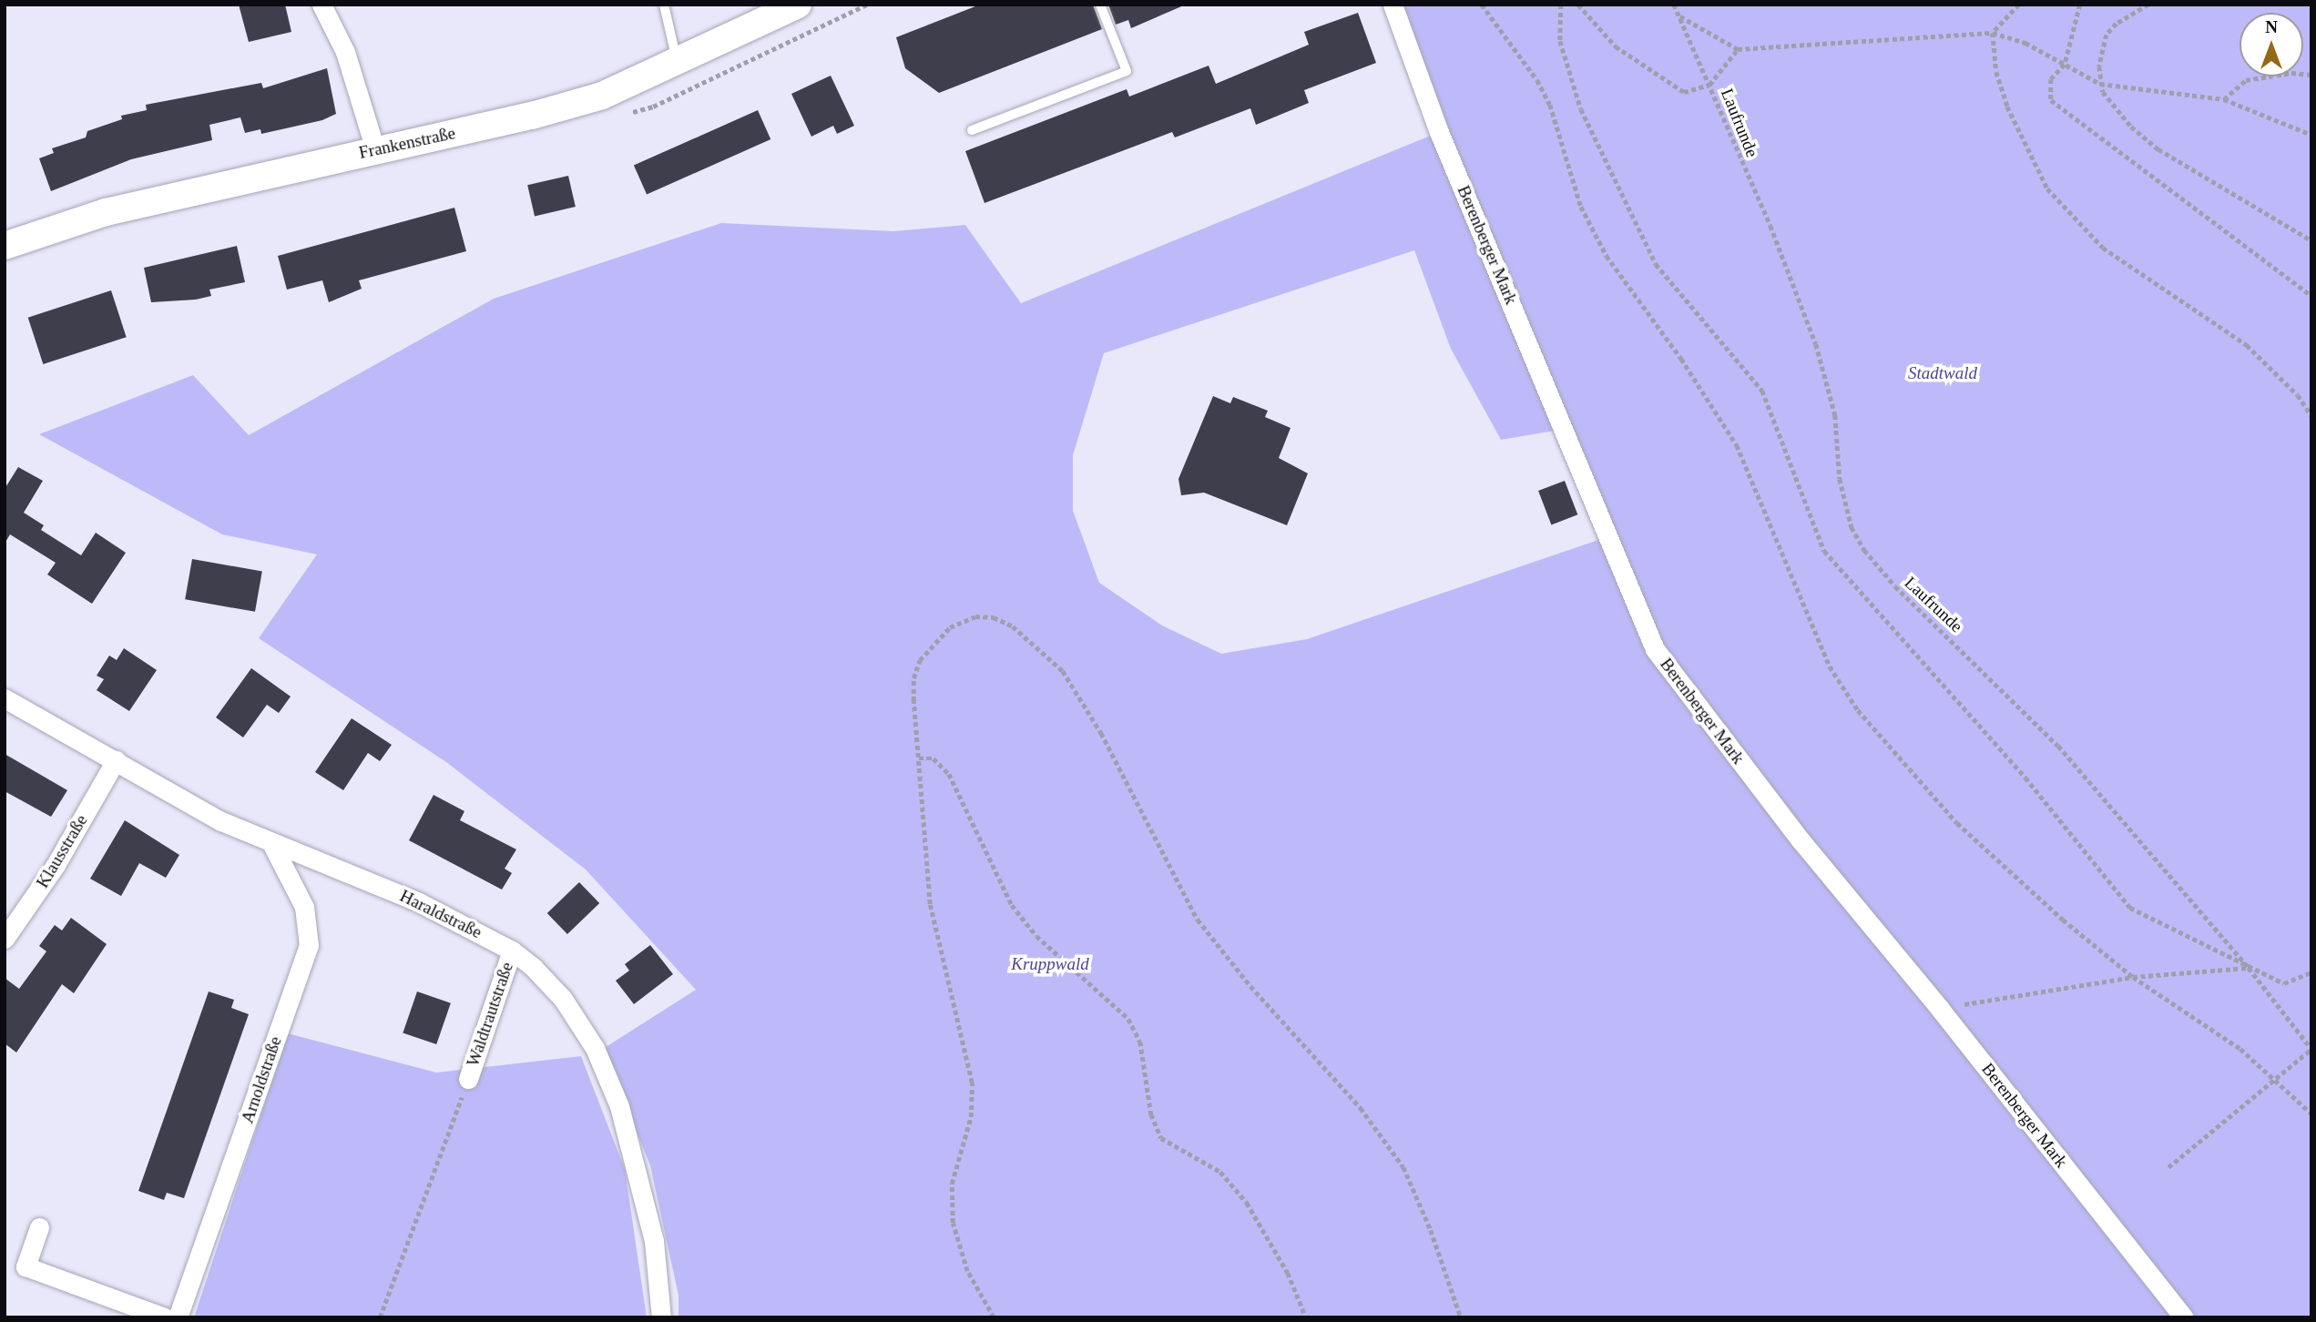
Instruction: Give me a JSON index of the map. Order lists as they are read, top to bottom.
{
  "streets": {
    "main road": ["Frankenstraße"],
    "street": [
      "Berenberger Mark",
      "Klausstraße",
      "Haraldstraße",
      "Waldtrautstraße",
      "Arnoldstraße"
    ],
    "path": ["Laufrunde"]
  },
  "crossings": [
    ["Klausstraße", "Haraldstraße"],
    ["Haraldstraße", "Waldtrautstraße"],
    ["Haraldstraße", "Arnoldstraße"]
  ],
  "parks": ["Stadtwald", "Kruppwald"],
  "north": "top"
}
